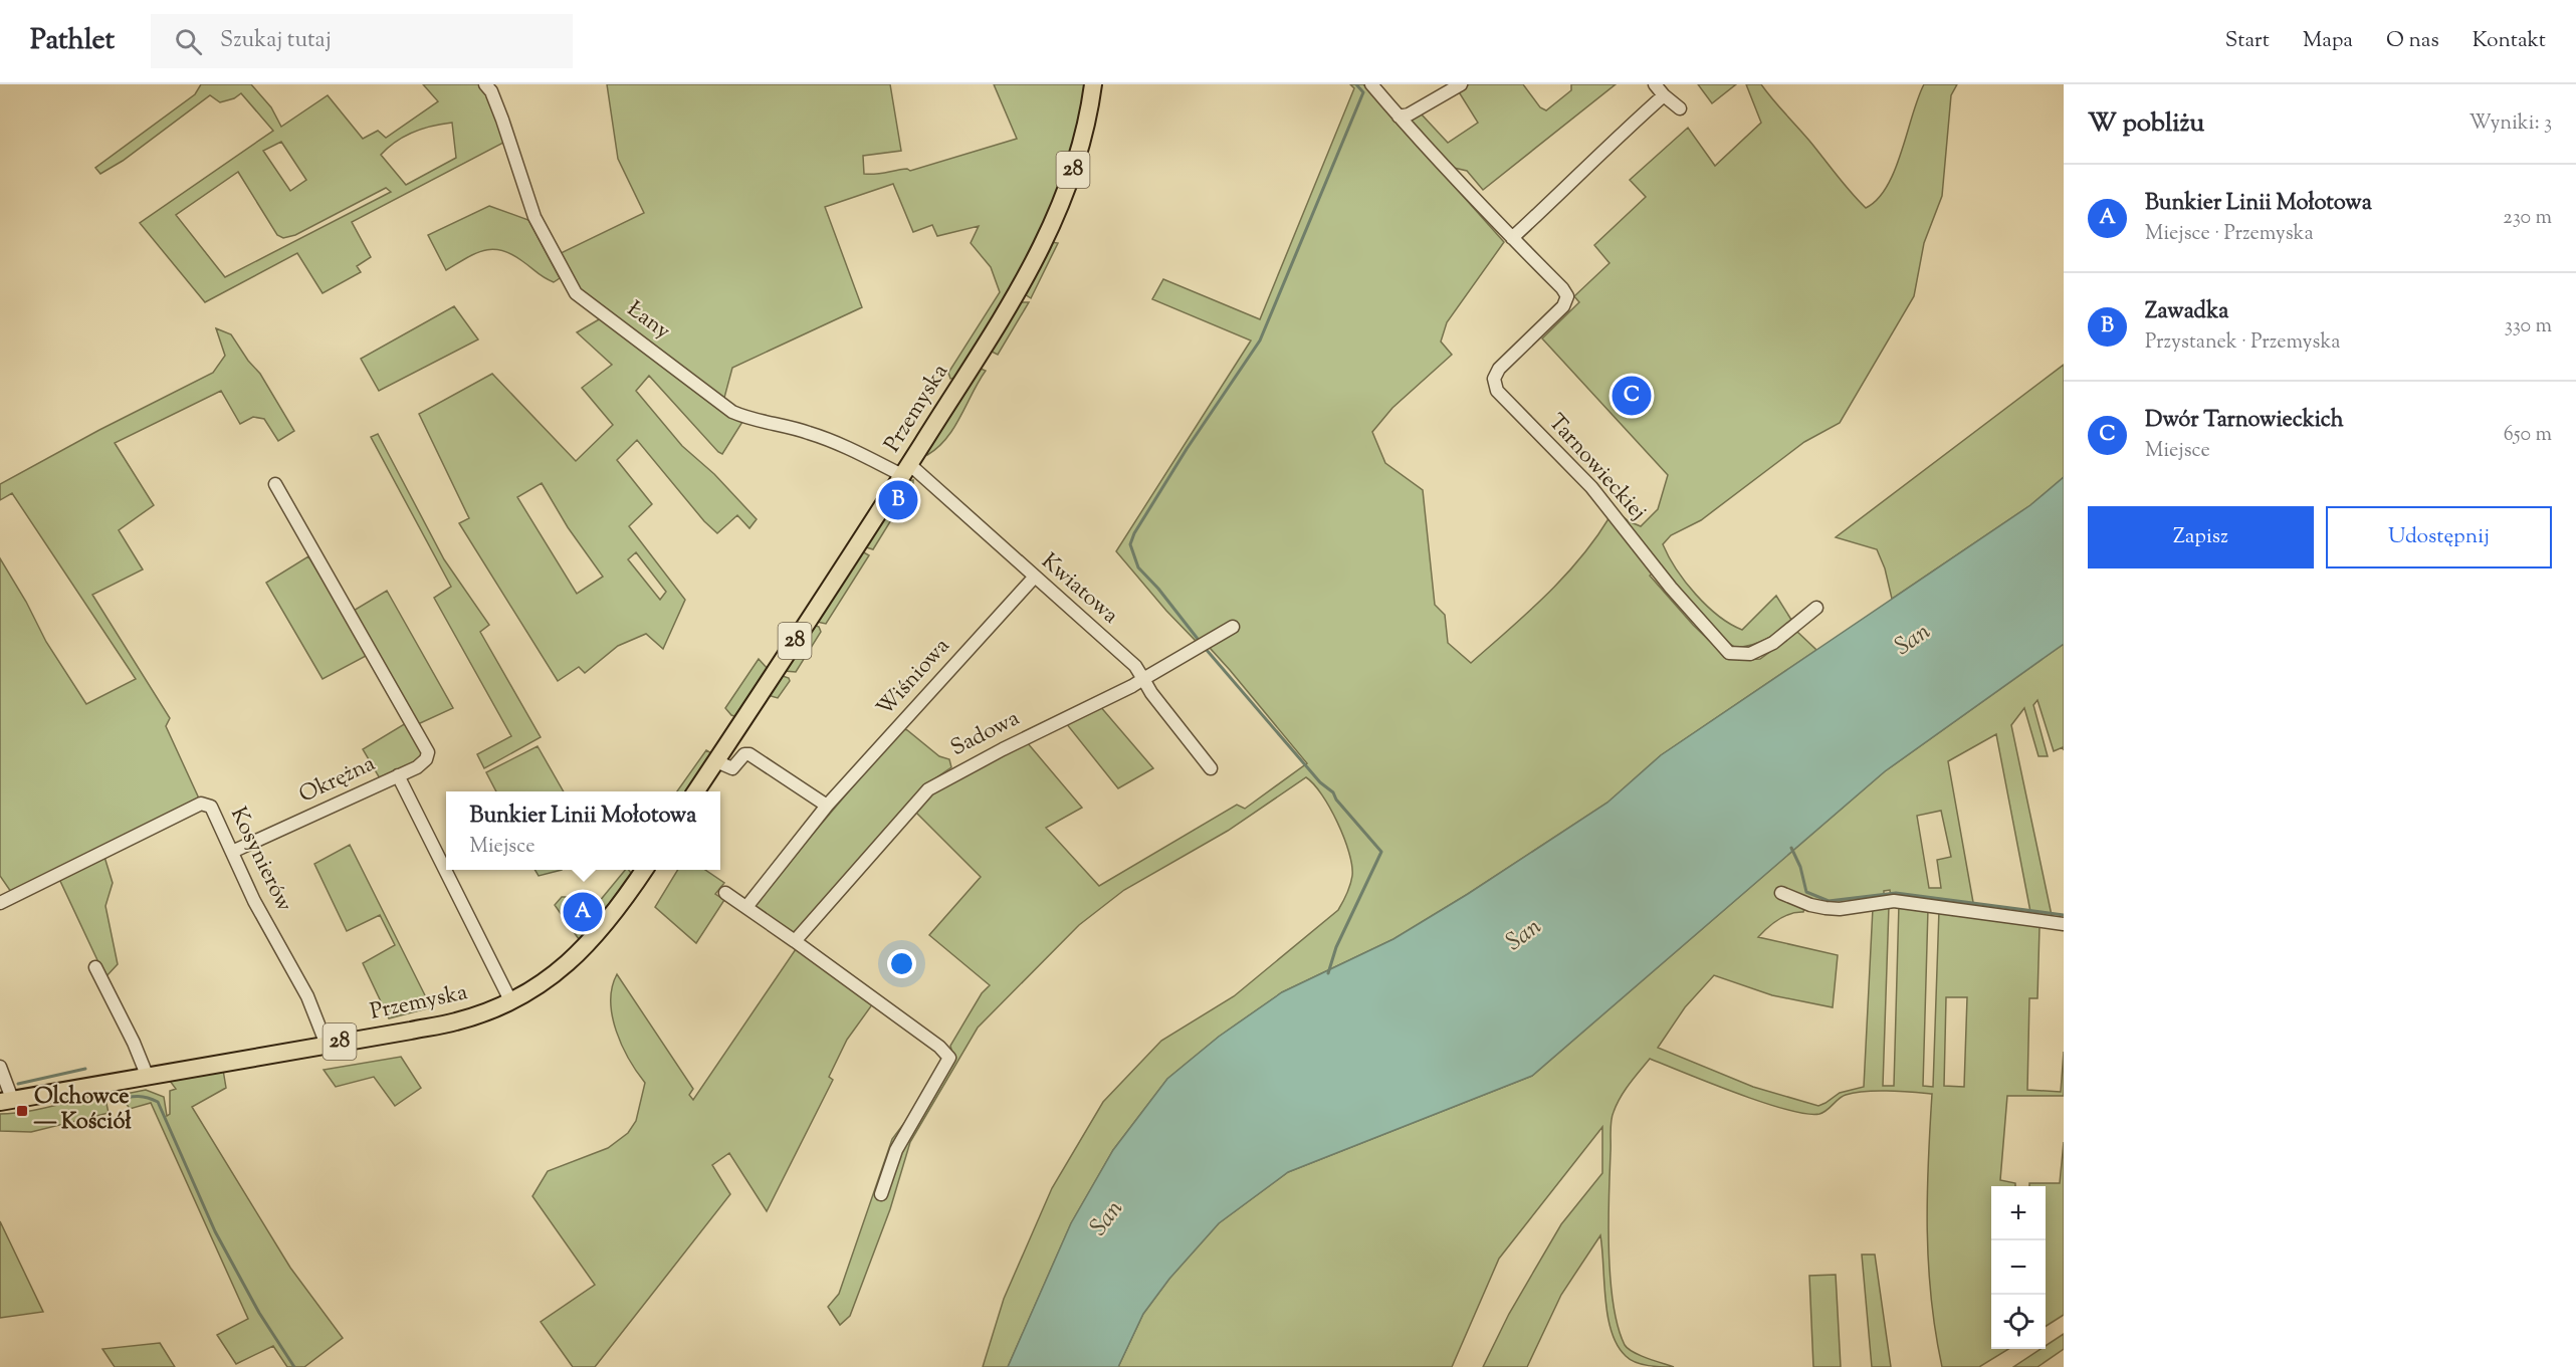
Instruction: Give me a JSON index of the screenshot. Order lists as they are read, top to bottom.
{
  "streets": {
    "main road": ["28", "Przemyska"],
    "street": [
      "Łany",
      "Tarnowieckiej",
      "Kwiatowa",
      "Wiśniowa",
      "Sadowa",
      "Okrężna",
      "Kosynierów"
    ]
  },
  "crossings": [
    ["Łany", "Przemyska"],
    ["Łany", "Kwiatowa"],
    ["Przemyska", "Kwiatowa"],
    ["Przemyska", "Okrężna"],
    ["Przemyska", "Kosynierów"],
    ["Kwiatowa", "Wiśniowa"],
    ["Kwiatowa", "Sadowa"],
    ["Okrężna", "Kosynierów"]
  ],
  "water": ["San"],
  "places": {
    "transit": ["Olchowce — Kościół"]
  },
  "page": {
    "header": "Pathlet",
    "search": "Szukaj tutaj",
    "nav": [
      "Start",
      "Mapa",
      "O nas",
      "Kontakt"
    ],
    "heading": ["W pobliżu", "Wyniki: 3"],
    "list": [
      {
        "mark": "A",
        "name": "Bunkier Linii Mołotowa",
        "note": "Miejsce · Przemyska",
        "value": "230 m"
      },
      {
        "mark": "B",
        "name": "Zawadka",
        "note": "Przystanek · Przemyska",
        "value": "330 m"
      },
      {
        "mark": "C",
        "name": "Dwór Tarnowieckich",
        "note": "Miejsce",
        "value": "650 m"
      }
    ],
    "pins": ["C", "B", "A"],
    "buttons": ["Zapisz", "Udostępnij"],
    "popup": ["Bunkier Linii Mołotowa", "Miejsce"],
    "map_buttons": ["+", "−"]
  }
}
